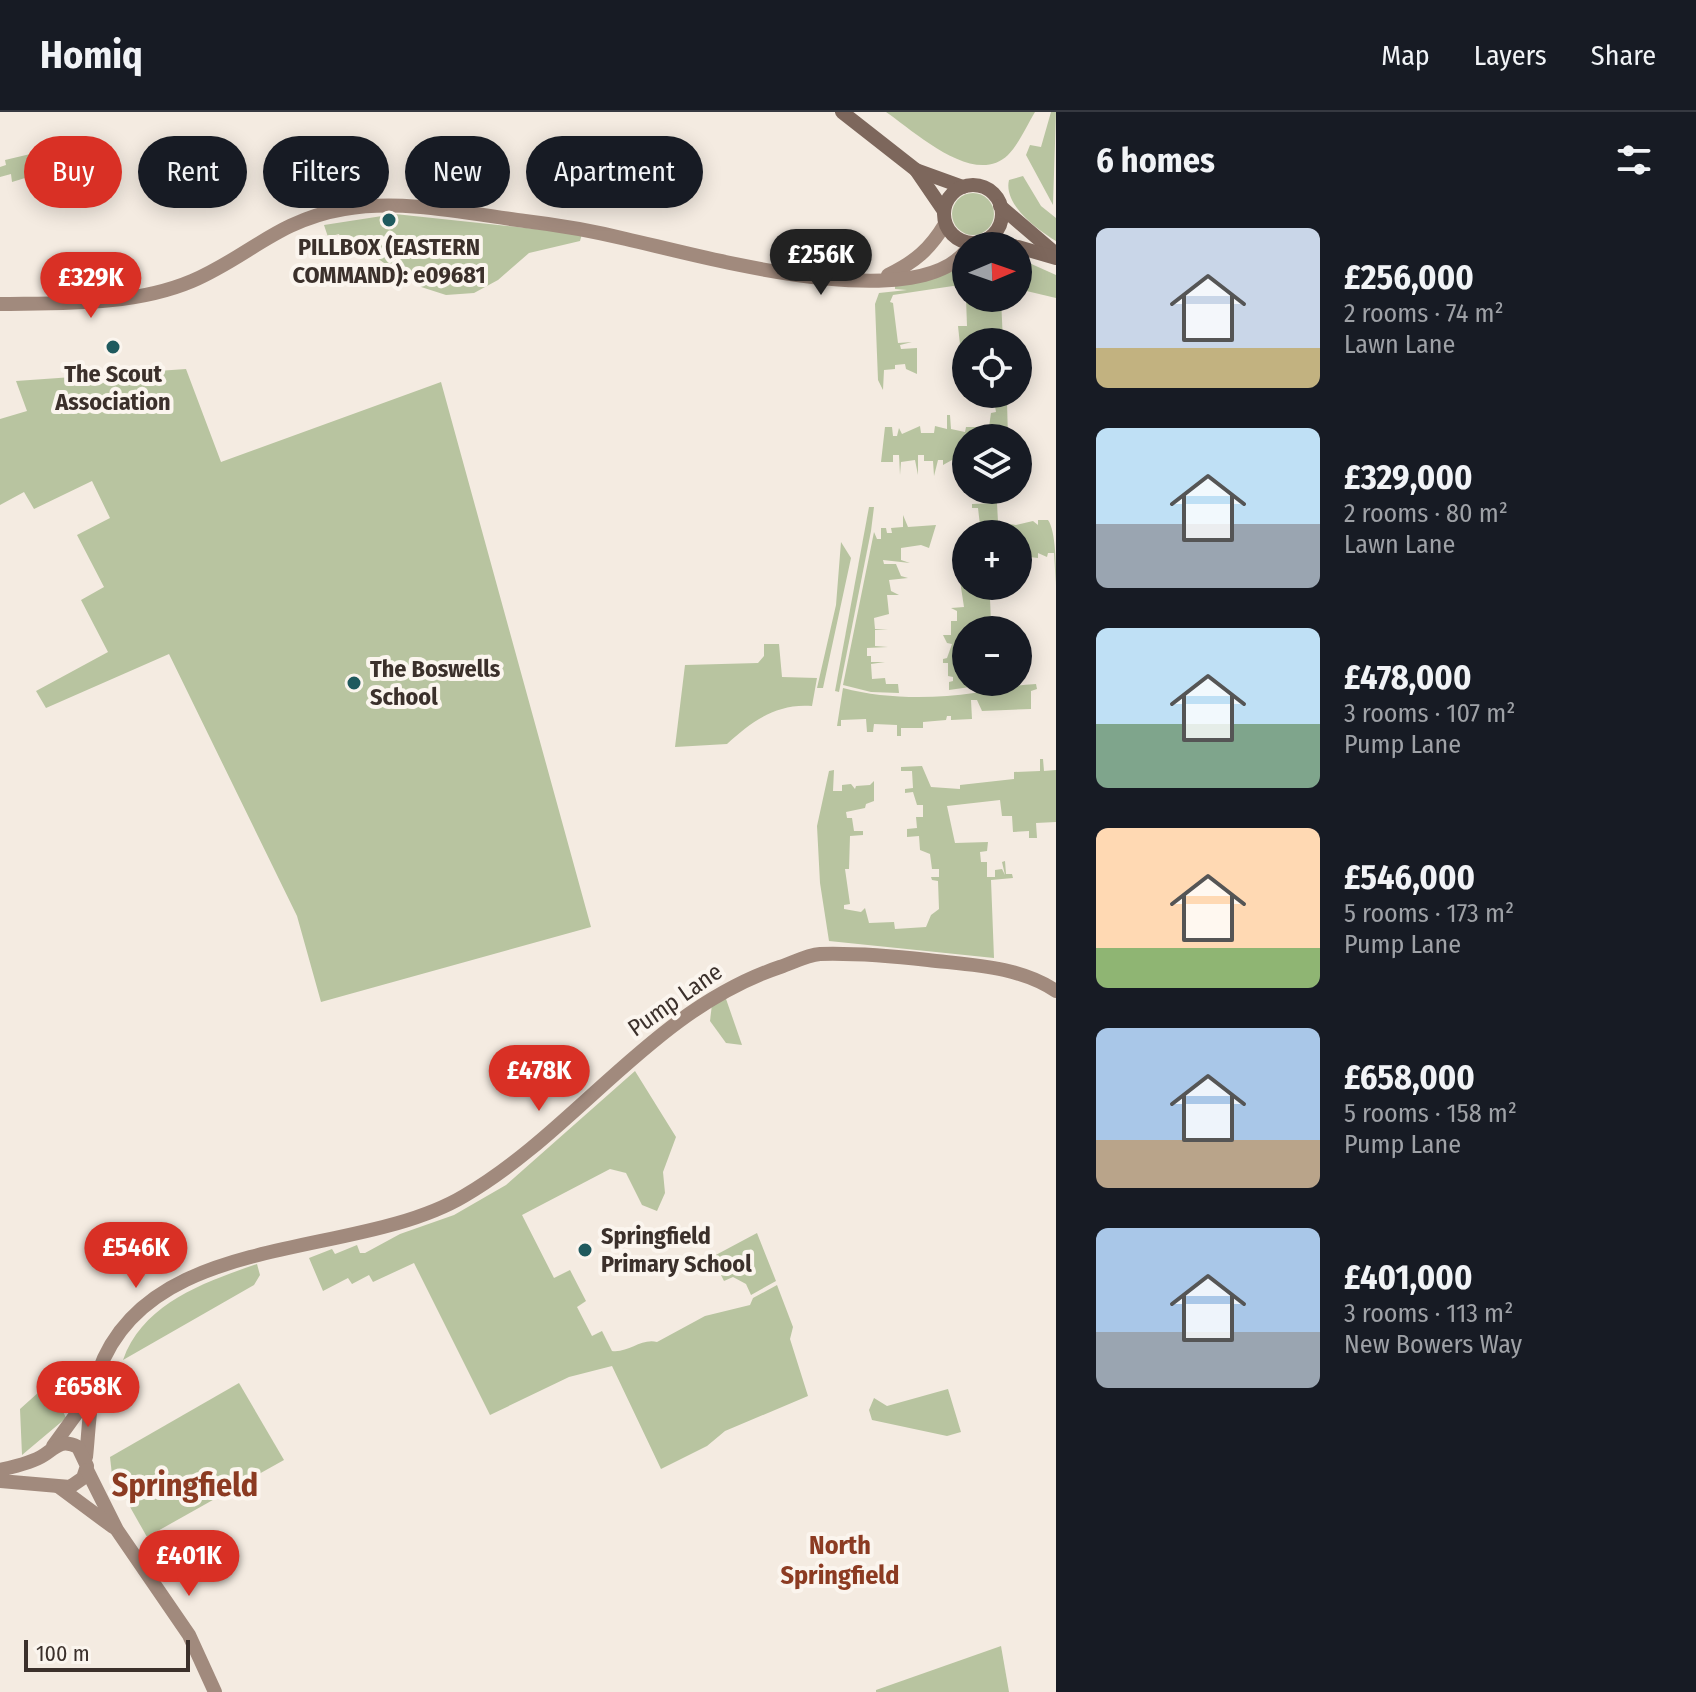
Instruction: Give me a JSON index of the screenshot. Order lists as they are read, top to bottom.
{
  "streets": {
    "street": ["Pump Lane"]
  },
  "districts": ["Springfield", "North Springfield"],
  "places": [
    "PILLBOX (EASTERN COMMAND): e09681",
    "The Scout Association",
    "The Boswells School",
    "Springfield Primary School"
  ],
  "scale_bar": "100 m",
  "north": "right",
  "page": {
    "header": "Homiq",
    "nav": ["Map", "Layers", "Share"],
    "heading": "6 homes",
    "chip": [
      "Buy",
      "Rent",
      "Filters",
      "New",
      "Apartment"
    ],
    "list": [
      {
        "name": "£256,000",
        "note": "2 rooms · 74 m² · Lawn Lane"
      },
      {
        "name": "£329,000",
        "note": "2 rooms · 80 m² · Lawn Lane"
      },
      {
        "name": "£478,000",
        "note": "3 rooms · 107 m² · Pump Lane"
      },
      {
        "name": "£546,000",
        "note": "5 rooms · 173 m² · Pump Lane"
      },
      {
        "name": "£658,000",
        "note": "5 rooms · 158 m² · Pump Lane"
      },
      {
        "name": "£401,000",
        "note": "3 rooms · 113 m² · New Bowers Way"
      }
    ],
    "price": [
      "£256K",
      "£329K",
      "£478K",
      "£546K",
      "£658K",
      "£401K"
    ],
    "map_buttons": ["+", "−"],
    "scale": "100 m"
  }
}
